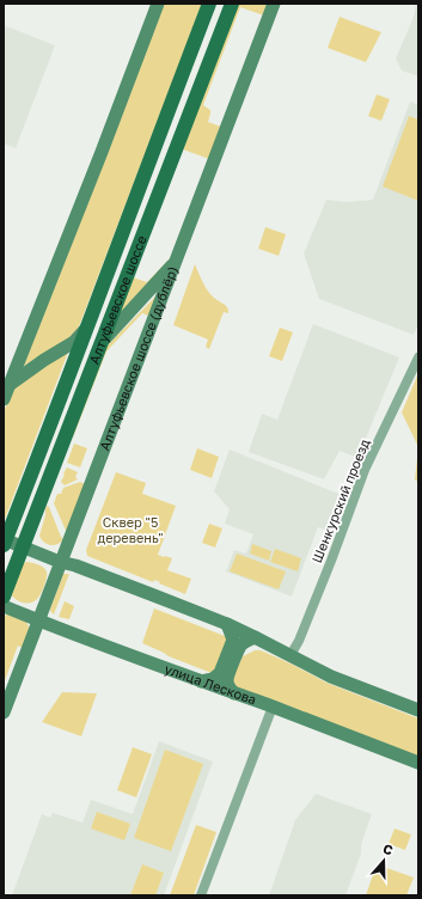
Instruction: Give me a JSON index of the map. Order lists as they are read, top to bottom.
{
  "streets": {
    "main road": ["Алтуфьевское шоссе", "Алтуфьевское шоссе (дублёр)", "улица Лескова"],
    "street": ["Шенкурский проезд"]
  },
  "crossings": [
    ["Алтуфьевское шоссе (дублёр)", "улица Лескова"]
  ],
  "parks": ["Сквер \"5 деревень\""],
  "north": "top"
}
